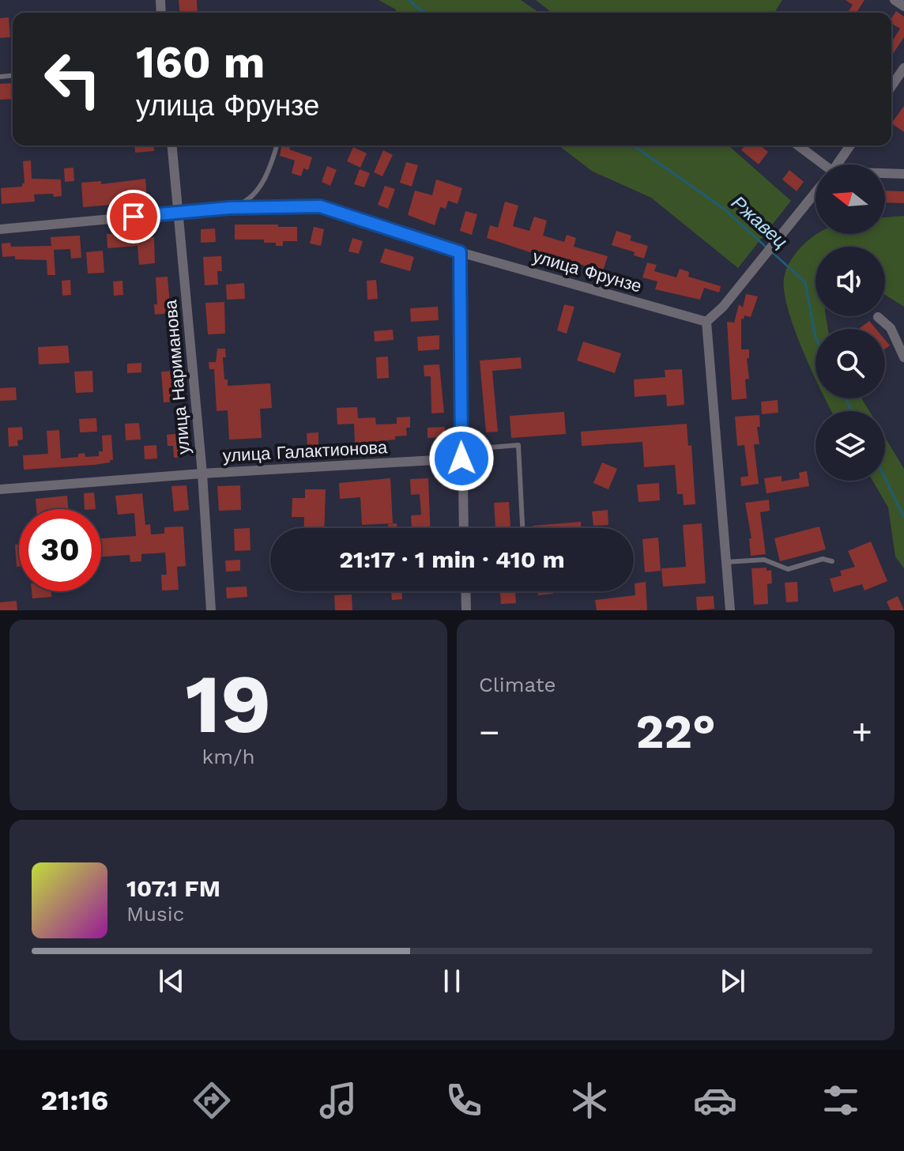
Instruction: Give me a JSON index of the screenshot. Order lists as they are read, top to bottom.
{
  "streets": {
    "street": ["улица Фрунзе", "улица Нариманова", "улица Галактионова"]
  },
  "crossings": [
    ["улица Фрунзе", "улица Нариманова"],
    ["улица Нариманова", "улица Галактионова"]
  ],
  "water": ["Ржавец"],
  "north": "left",
  "page": {
    "turn": ["160 m", "улица Фрунзе"],
    "limit": "30",
    "trip": "21:17 · 1 min · 410 m",
    "tile": [
      ["19", "km/h"],
      "Climate"
    ],
    "heat": ["−", "22°", "+"],
    "song": ["107.1 FM", "Music"],
    "tabs": "21:16"
  }
}
